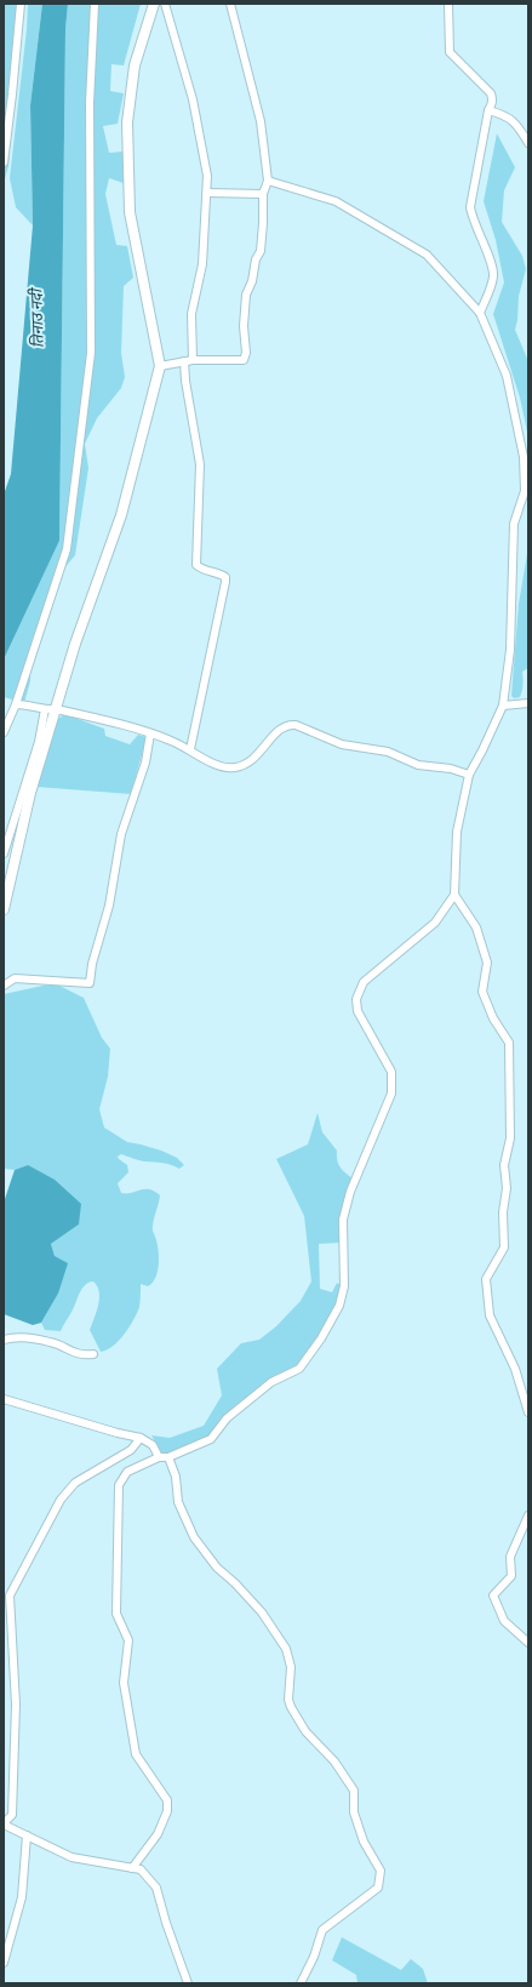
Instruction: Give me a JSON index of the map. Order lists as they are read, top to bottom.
{
  "water": ["तिनाउ नदी"]
}
